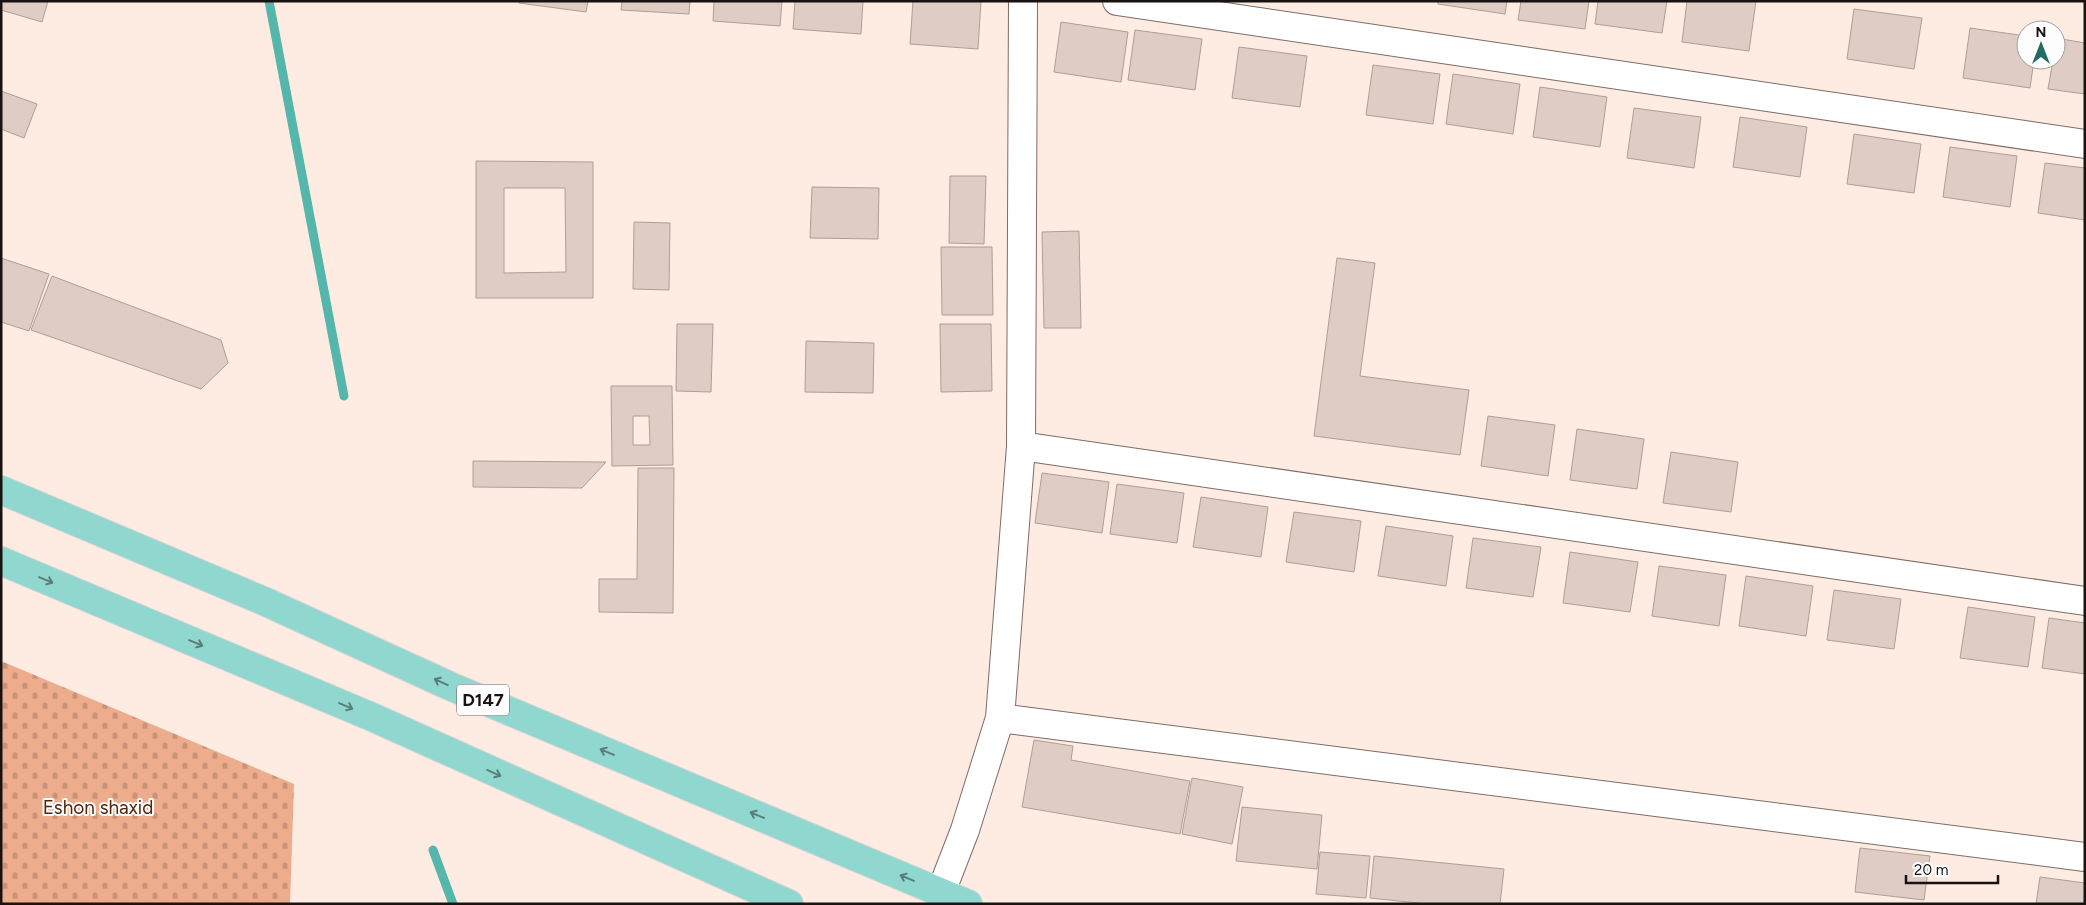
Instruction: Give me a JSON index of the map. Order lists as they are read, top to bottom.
{
  "streets": {
    "main road": ["D147"]
  },
  "parks": ["Eshon shaxid"],
  "scale_bar": "20 m",
  "north": "top"
}
